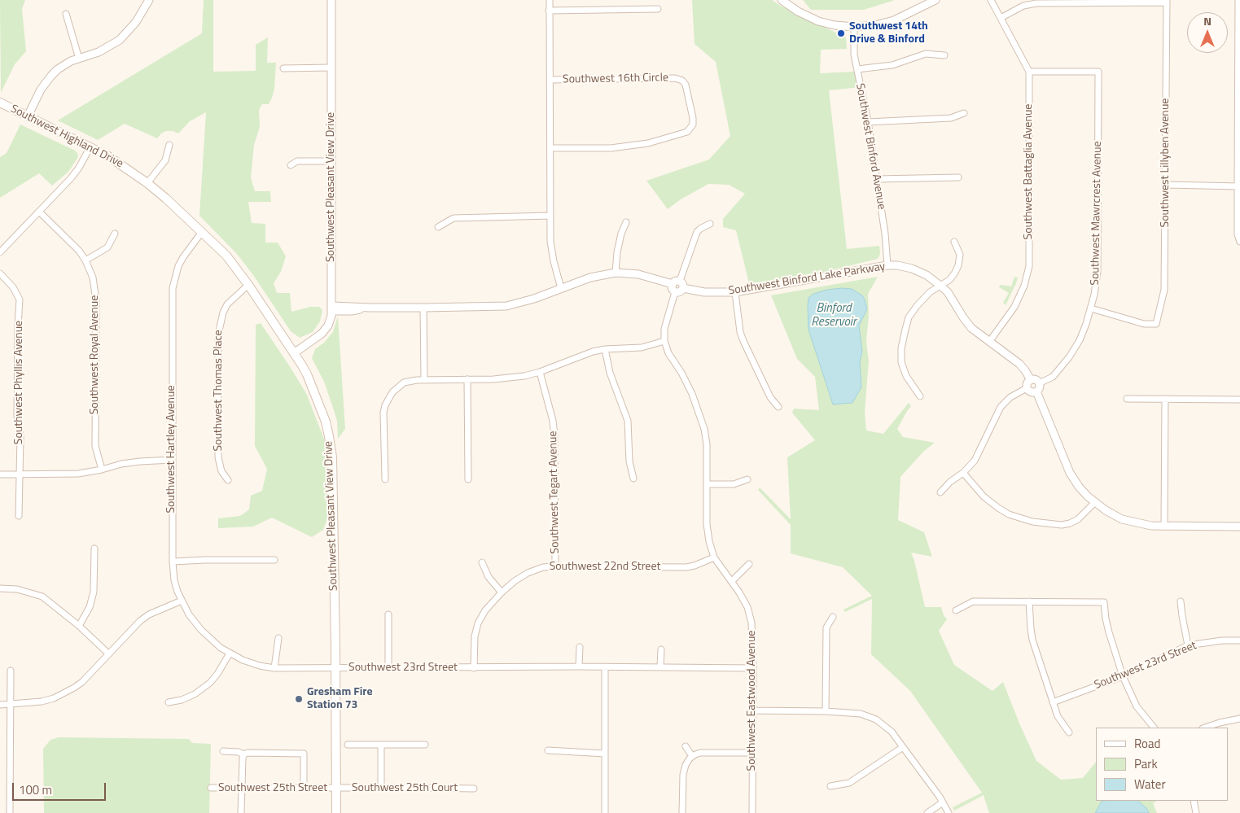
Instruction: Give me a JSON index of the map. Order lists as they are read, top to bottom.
{
  "streets": {
    "main road": ["Southwest Highland Drive", "Southwest Pleasant View Drive"],
    "street": [
      "Southwest 16th Circle",
      "Southwest Binford Avenue",
      "Southwest Lillyben Avenue",
      "Southwest Battaglia Avenue",
      "Southwest Mawrcrest Avenue",
      "Southwest Binford Lake Parkway",
      "Southwest Royal Avenue",
      "Southwest Phyllis Avenue",
      "Southwest Thomas Place",
      "Southwest Hartley Avenue",
      "Southwest Tegart Avenue",
      "Southwest 22nd Street",
      "Southwest 23rd Street",
      "Southwest Eastwood Avenue",
      "Southwest 25th Street",
      "Southwest 25th Court"
    ]
  },
  "crossings": [
    ["Southwest Highland Drive", "Southwest Pleasant View Drive"],
    ["Southwest Highland Drive", "Southwest Thomas Place"],
    ["Southwest Highland Drive", "Southwest Hartley Avenue"],
    ["Southwest Binford Avenue", "Southwest Binford Lake Parkway"],
    ["Southwest Lillyben Avenue", "Southwest Mawrcrest Avenue"],
    ["Southwest Battaglia Avenue", "Southwest Mawrcrest Avenue"],
    ["Southwest Battaglia Avenue", "Southwest Binford Lake Parkway"],
    ["Southwest Pleasant View Drive", "Southwest 23rd Street"],
    ["Southwest Pleasant View Drive", "Southwest 25th Street"],
    ["Southwest Pleasant View Drive", "Southwest 25th Court"],
    ["Southwest Mawrcrest Avenue", "Southwest Binford Lake Parkway"],
    ["Southwest Hartley Avenue", "Southwest 23rd Street"],
    ["Southwest Tegart Avenue", "Southwest 22nd Street"],
    ["Southwest 22nd Street", "Southwest 23rd Street"],
    ["Southwest 22nd Street", "Southwest Eastwood Avenue"],
    ["Southwest 23rd Street", "Southwest Eastwood Avenue"],
    ["Southwest 25th Street", "Southwest 25th Court"]
  ],
  "water": ["Binford Reservoir"],
  "places": ["Southwest 14th Drive & Binford", "Gresham Fire Station 73"],
  "legend": ["Road", "Park", "Water"],
  "scale_bar": "100 m",
  "north": "top"
}
